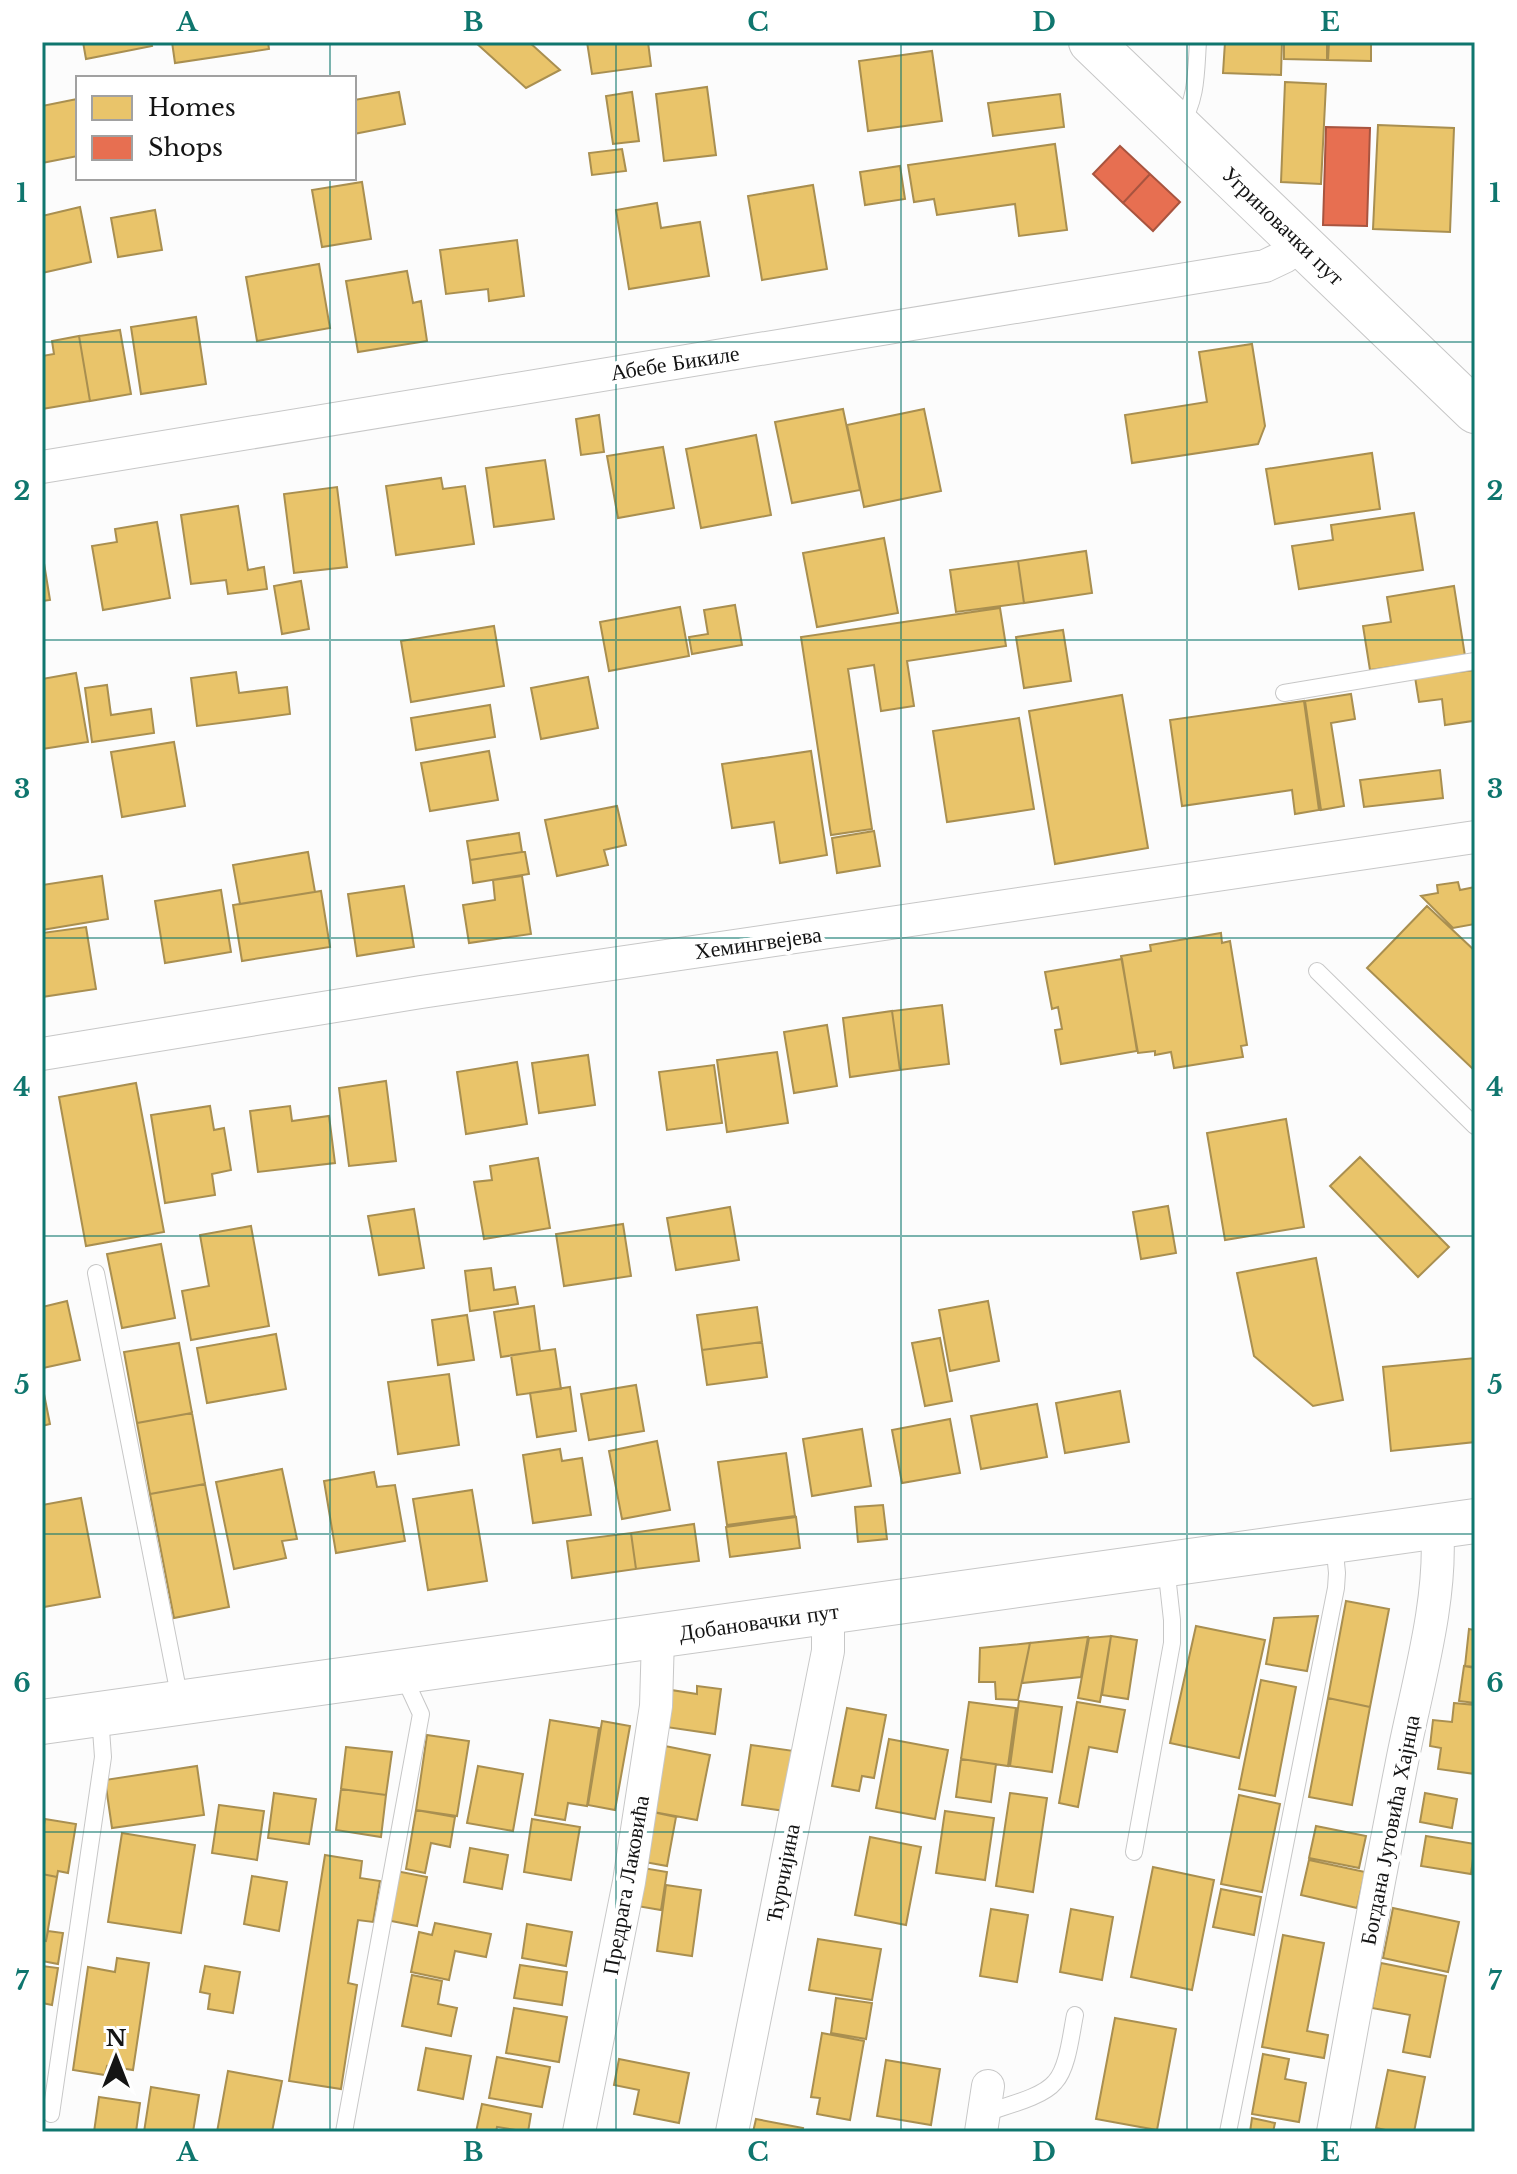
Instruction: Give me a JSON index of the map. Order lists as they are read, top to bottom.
{
  "streets": {
    "street": [
      "Угриновачки пут",
      "Абебе Бикиле",
      "Хемингвејева",
      "Добановачки пут",
      "Богдана Југовића Хајнца",
      "Ћурчијина",
      "Предрага Лаковића"
    ]
  },
  "crossings": [
    ["Угриновачки пут", "Абебе Бикиле"],
    ["Добановачки пут", "Богдана Југовића Хајнца"],
    ["Добановачки пут", "Ћурчијина"],
    ["Добановачки пут", "Предрага Лаковића"]
  ],
  "legend": ["Homes", "Shops"],
  "north": "top",
  "grid": {
    "columns": [
      "A",
      "B",
      "C",
      "D",
      "E"
    ],
    "rows": [
      "1",
      "2",
      "3",
      "4",
      "5",
      "6",
      "7"
    ]
  }
}
